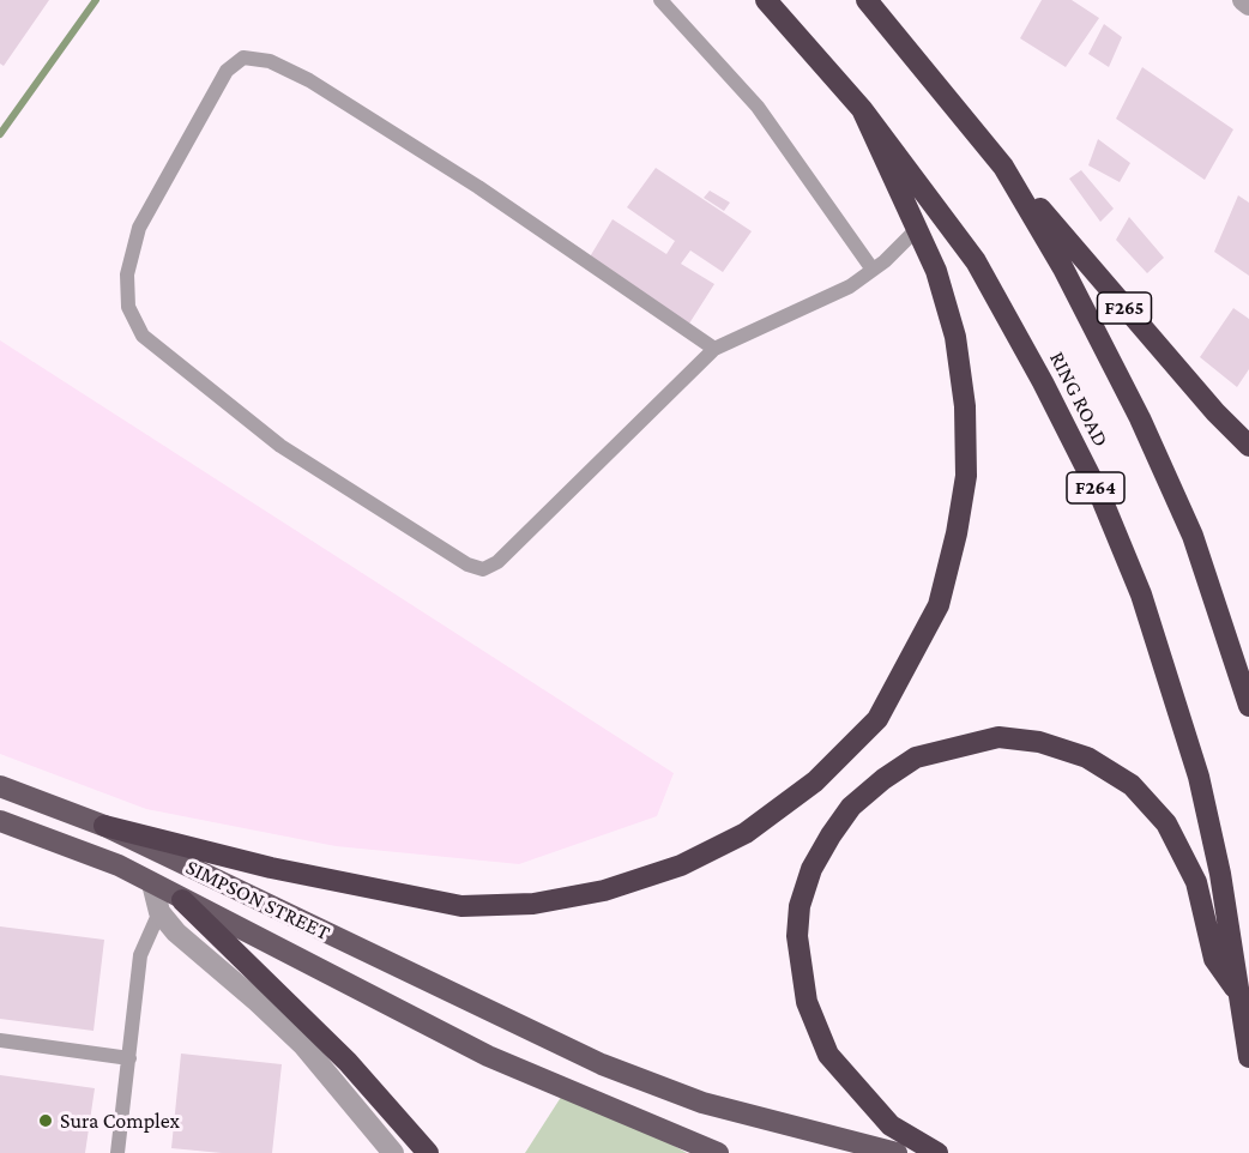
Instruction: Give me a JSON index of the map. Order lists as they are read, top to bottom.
{
  "streets": {
    "highway": ["F265", "RING ROAD", "F264"],
    "main road": ["SIMPSON STREET"]
  },
  "crossings": [
    ["F265", "RING ROAD"]
  ],
  "places": ["Sura Complex"]
}
